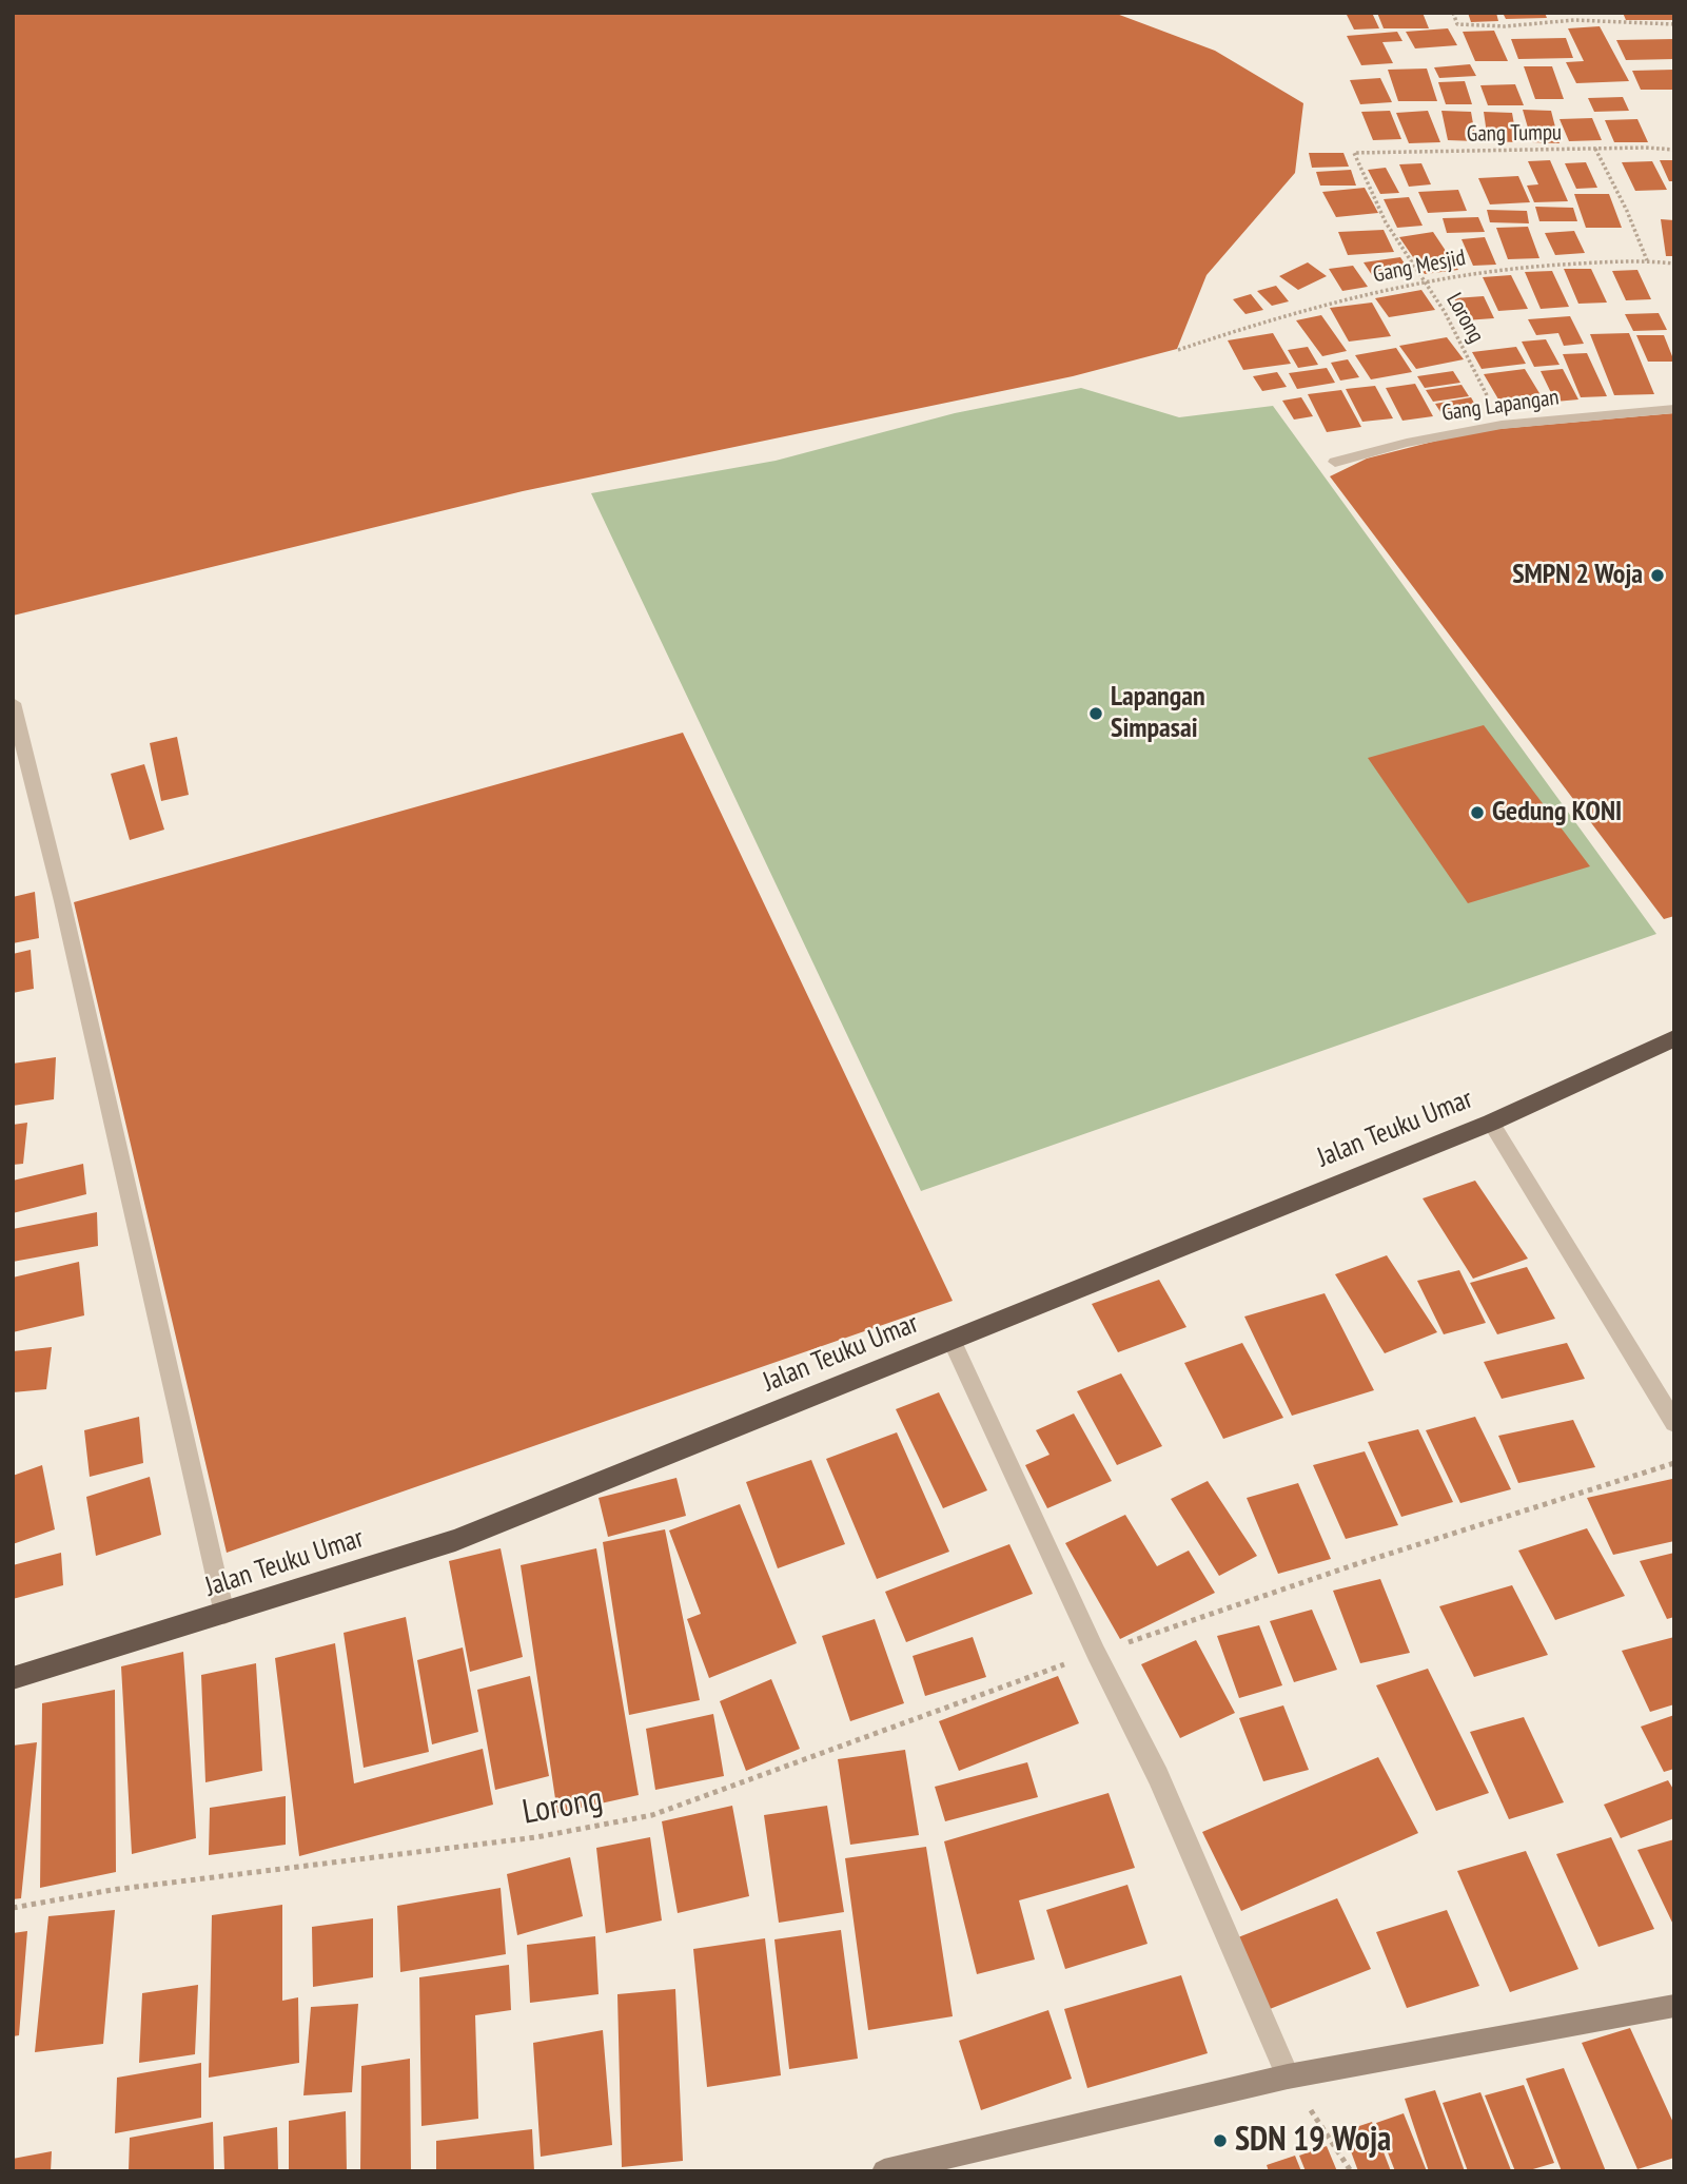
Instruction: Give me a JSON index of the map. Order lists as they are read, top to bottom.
{
  "streets": {
    "highway": ["Jalan Teuku Umar"],
    "street": ["Gang Lapangan"],
    "path": ["Gang Tumpu", "Gang Mesjid", "Lorong"]
  },
  "crossings": [
    ["Gang Tumpu", "Lorong"],
    ["Gang Mesjid", "Lorong"],
    ["Lorong", "Gang Lapangan"]
  ],
  "places": [
    "SMPN 2 Woja",
    "Lapangan Simpasai",
    "Gedung KONI",
    "SDN 19 Woja"
  ]
}
